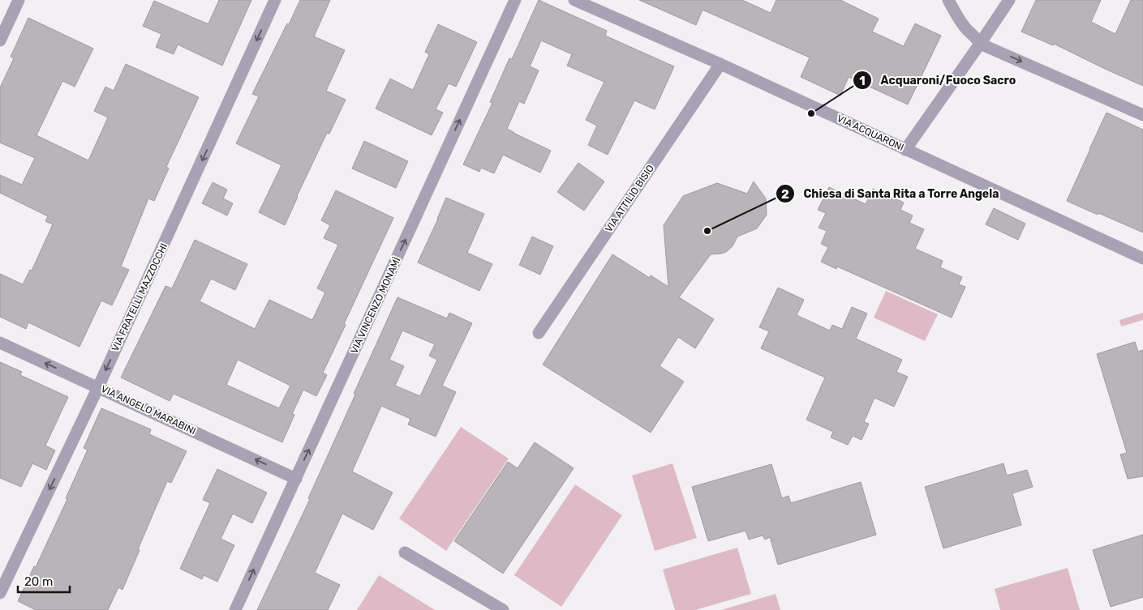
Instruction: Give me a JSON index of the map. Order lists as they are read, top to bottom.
{
  "streets": {
    "street": [
      "VIA ACQUARONI",
      "VIA ATTILIO BISIO",
      "VIA FRATELLI MAZZOCCHI",
      "VIA VINCENZO MONAMÌ",
      "VIA ANGELO MARABINI"
    ]
  },
  "crossings": [
    ["VIA ACQUARONI", "VIA ATTILIO BISIO"],
    ["VIA FRATELLI MAZZOCCHI", "VIA ANGELO MARABINI"],
    ["VIA VINCENZO MONAMÌ", "VIA ANGELO MARABINI"]
  ],
  "one_way": ["VIA FRATELLI MAZZOCCHI", "VIA VINCENZO MONAMÌ", "VIA ANGELO MARABINI"],
  "places": ["Acquaroni/Fuoco Sacro", "Chiesa di Santa Rita a Torre Angela"],
  "scale_bar": "20 m"
}
